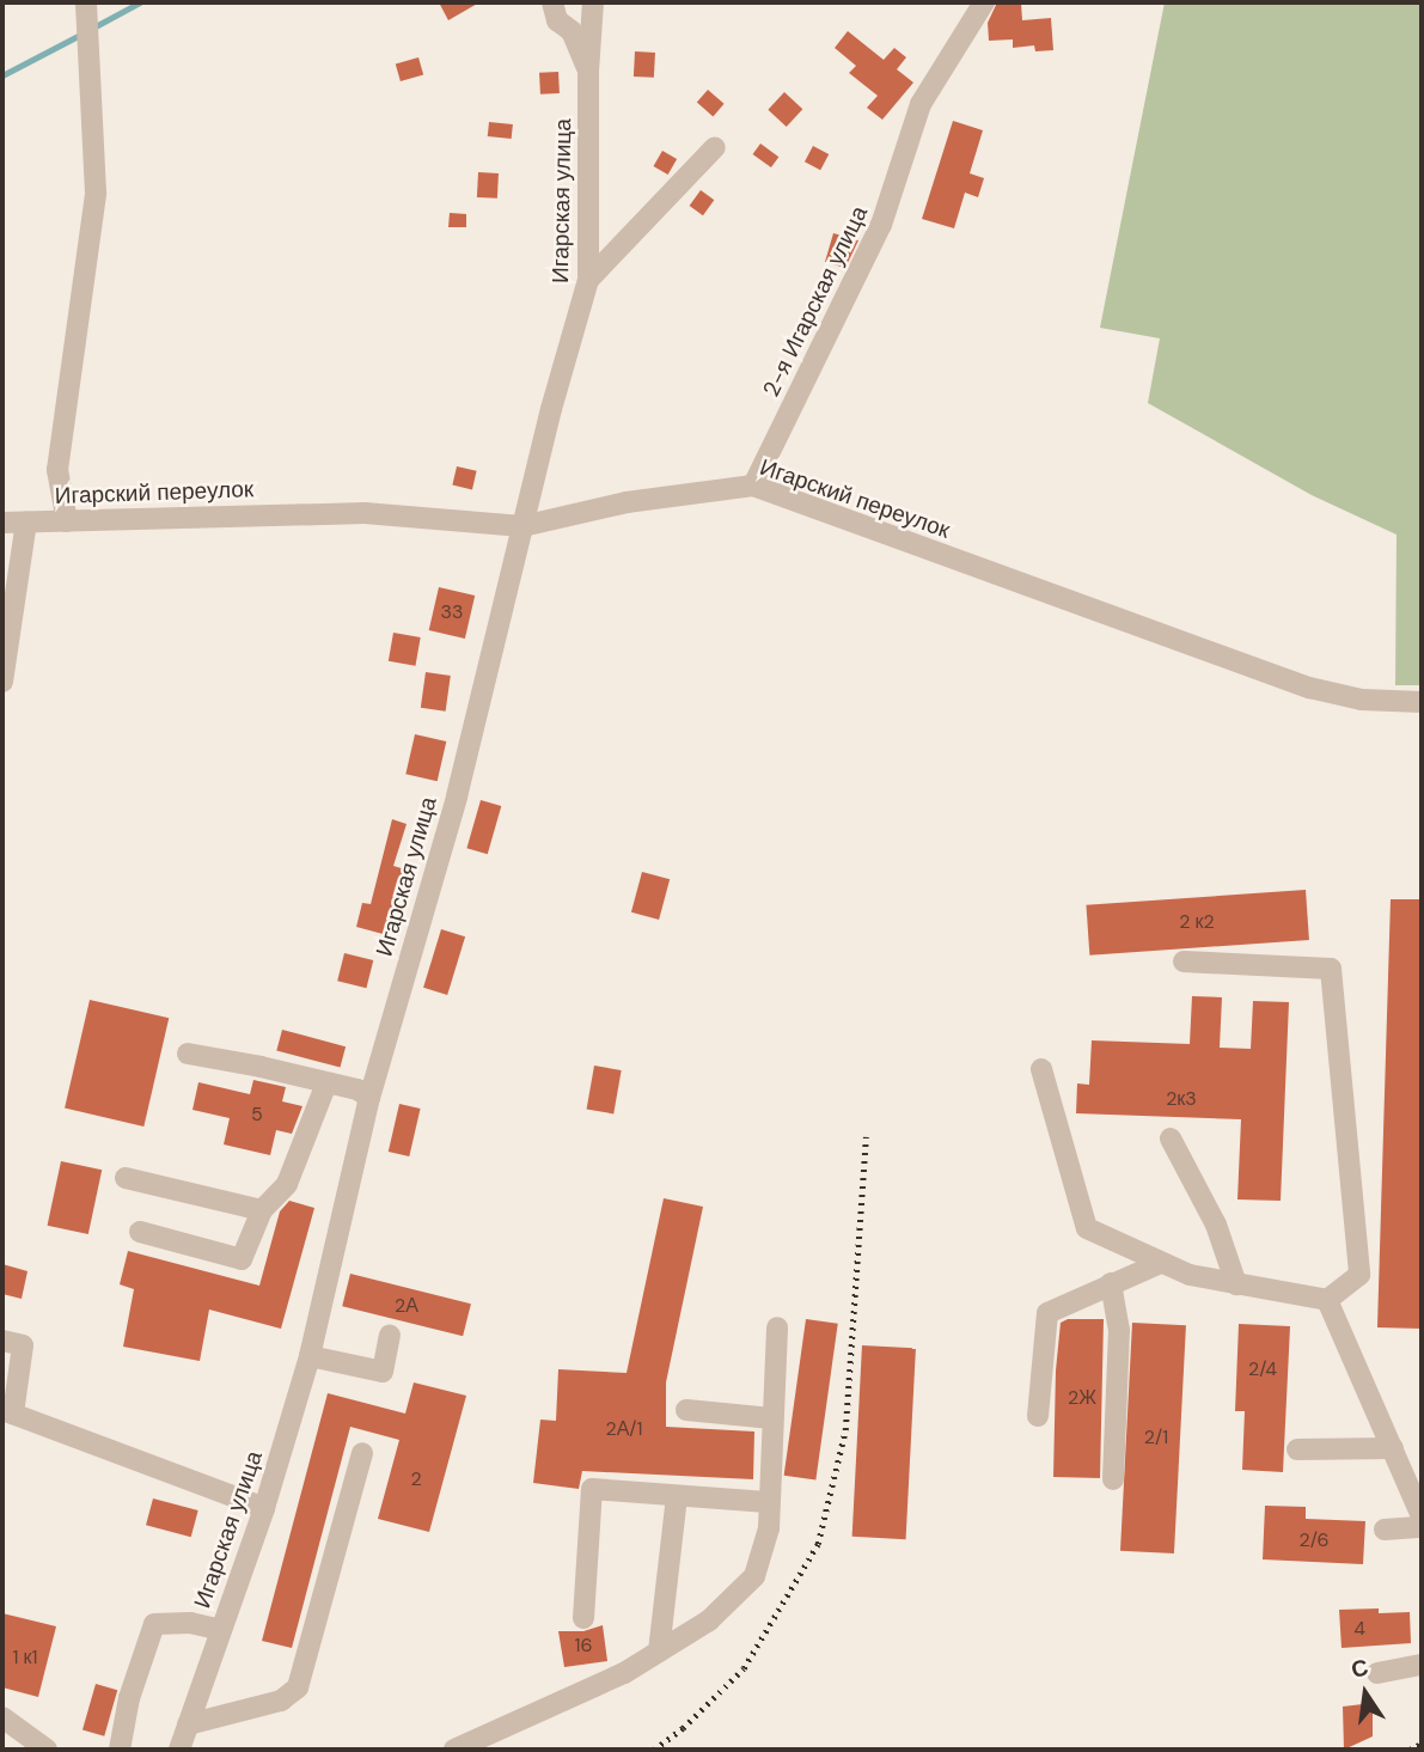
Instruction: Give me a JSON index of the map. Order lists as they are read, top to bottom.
{
  "streets": {
    "street": ["Игарская улица", "2-я Игарская улица", "Игарский переулок"]
  },
  "crossings": [
    ["Игарская улица", "Игарский переулок"],
    ["2-я Игарская улица", "Игарский переулок"]
  ],
  "house_numbers": [
    "33",
    "2 к2",
    "2к3",
    "5",
    "2А",
    "2/4",
    "2Ж",
    "2А/1",
    "2/1",
    "2",
    "2/6",
    "4",
    "16",
    "1 к1"
  ],
  "north": "top"
}
